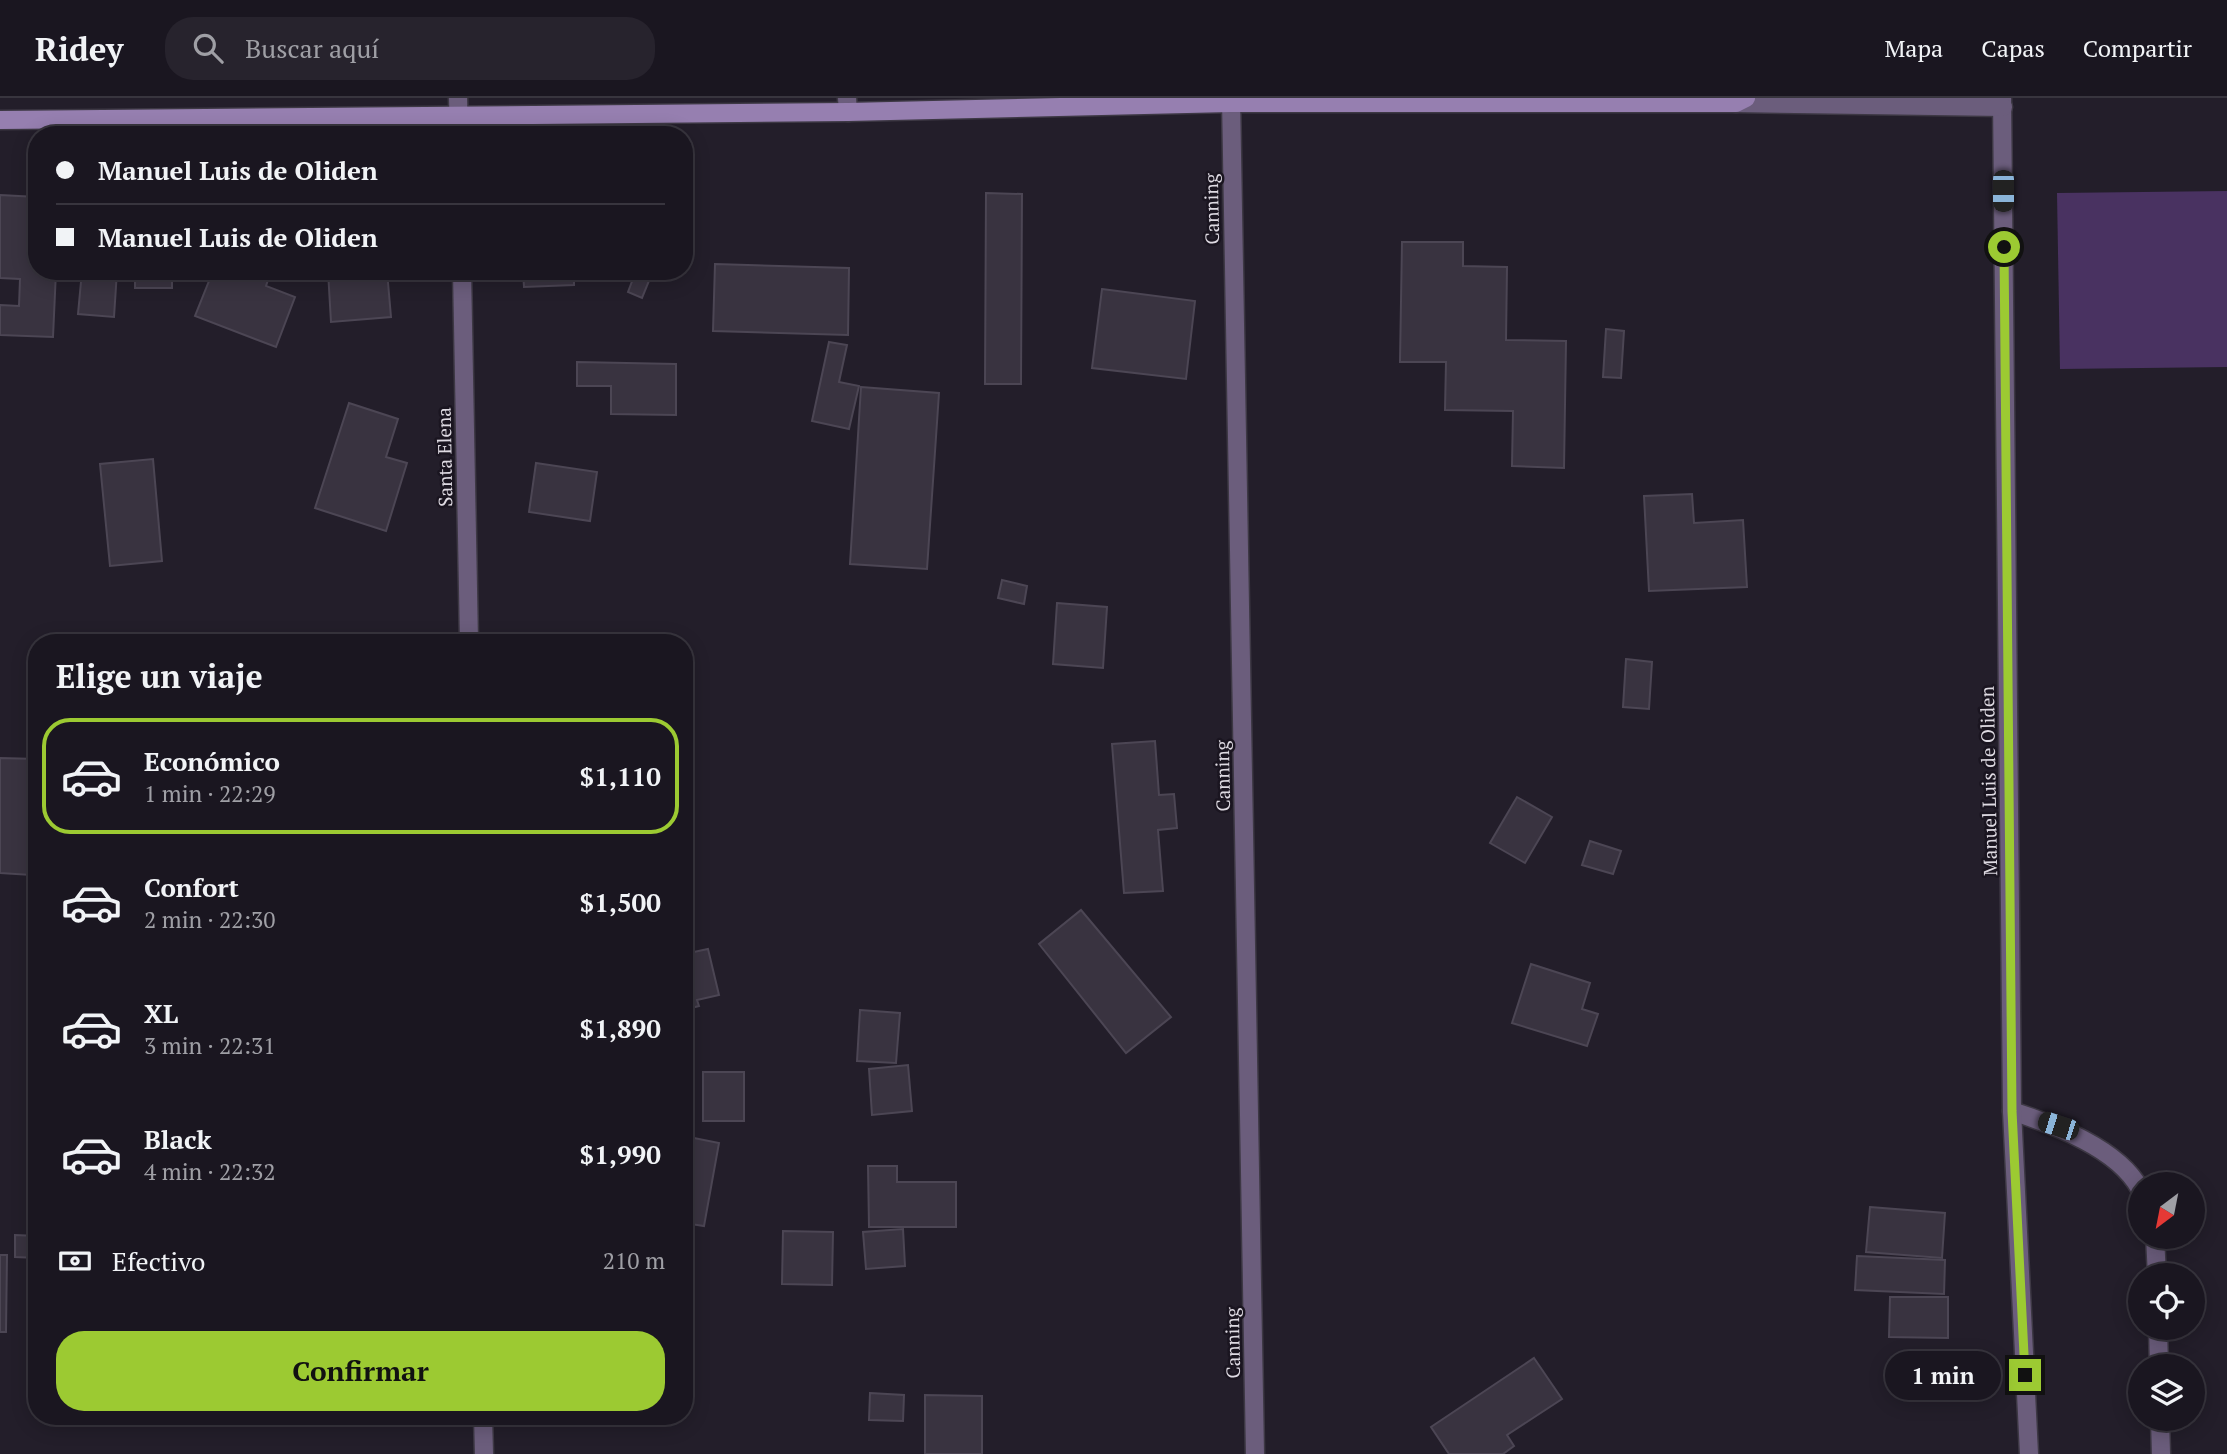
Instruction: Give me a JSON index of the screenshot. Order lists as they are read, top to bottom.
{
  "streets": {
    "street": ["Canning", "Santa Elena", "Manuel Luis de Oliden"]
  },
  "north": "bottom left",
  "page": {
    "header": "Ridey",
    "search": "Buscar aquí",
    "nav": ["Mapa", "Capas", "Compartir"],
    "banner": ["Manuel Luis de Oliden", "Manuel Luis de Oliden"],
    "heading": "Elige un viaje",
    "list": [
      {
        "name": "Económico",
        "note": "1 min · 22:29",
        "value": "$1,110"
      },
      {
        "name": "Confort",
        "note": "2 min · 22:30",
        "value": "$1,500"
      },
      {
        "name": "XL",
        "note": "3 min · 22:31",
        "value": "$1,890"
      },
      {
        "name": "Black",
        "note": "4 min · 22:32",
        "value": "$1,990"
      }
    ],
    "pay": ["Efectivo", "210 m"],
    "buttons": "Confirmar",
    "bubble": "1 min"
  }
}
